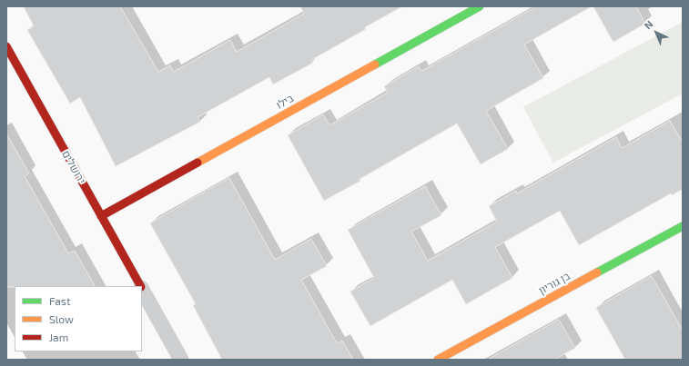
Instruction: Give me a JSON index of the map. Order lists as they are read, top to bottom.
{
  "streets": {
    "street": ["בילו", "ירושלים", "בן גוריון"]
  },
  "crossings": [
    ["בילו", "ירושלים"]
  ],
  "legend": ["Fast", "Slow", "Jam"],
  "north": "top left"
}
